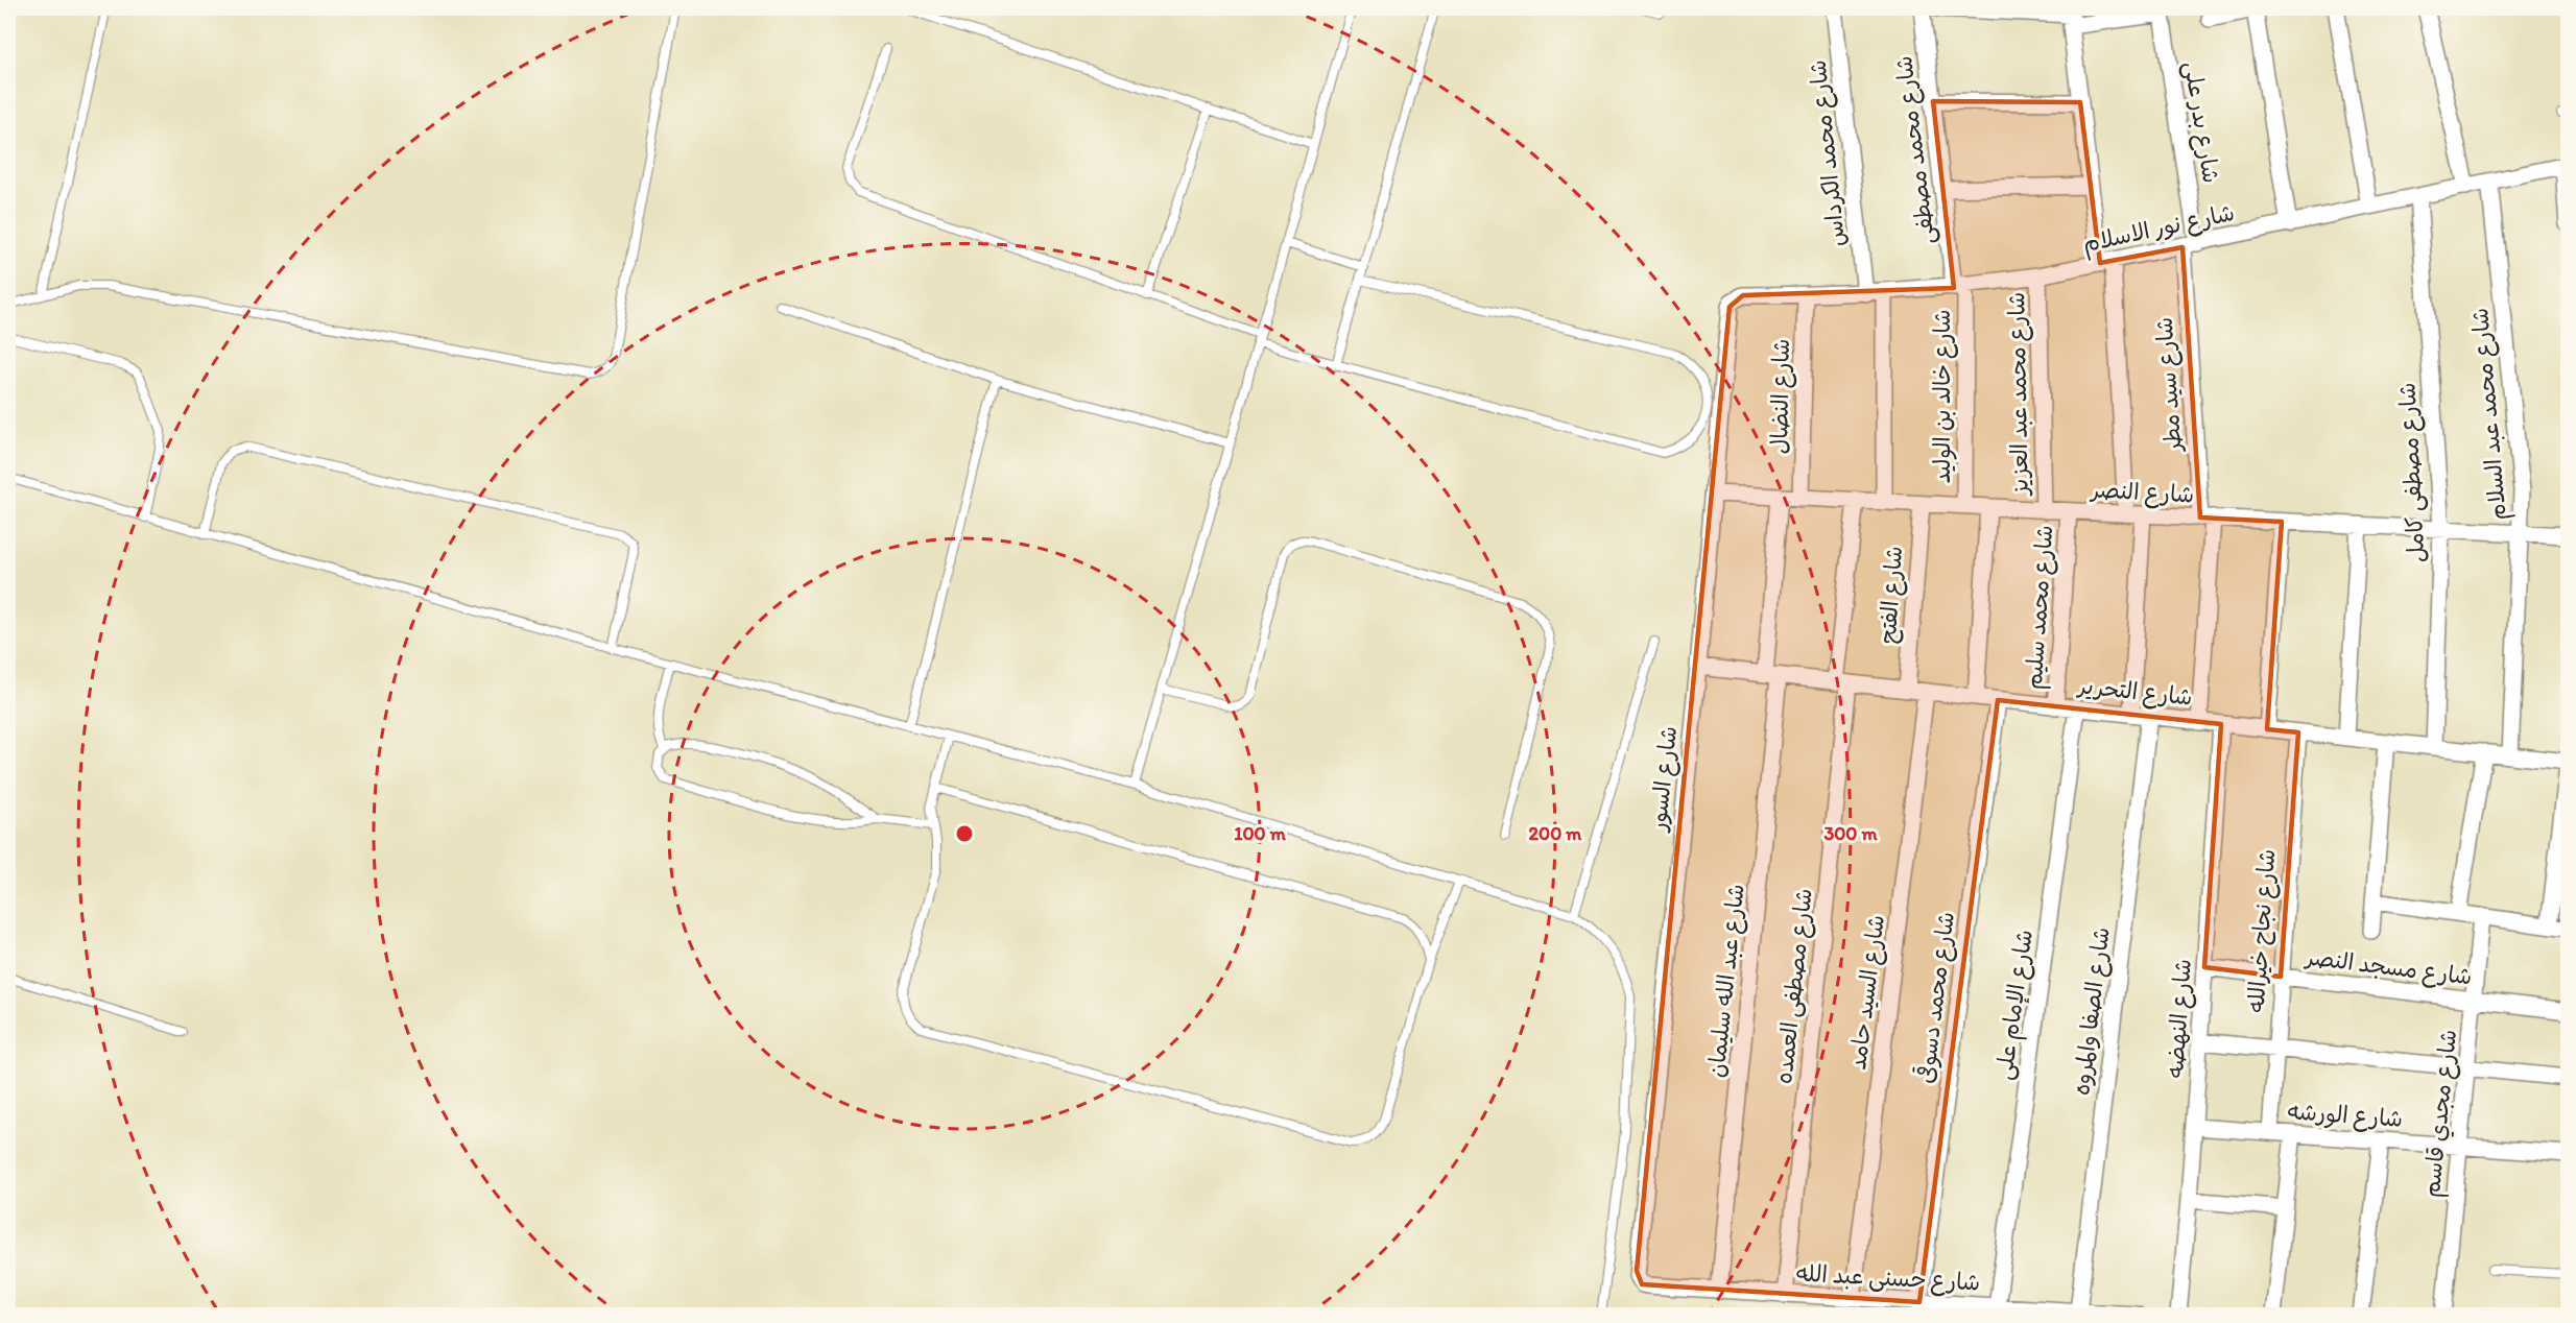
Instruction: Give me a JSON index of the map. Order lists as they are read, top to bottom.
{
  "streets": {
    "street": [
      "شارع بدر على",
      "شارع محمد مصطفى",
      "شارع محمد الكرداس",
      "شارع نور الاسلام",
      "شارع سيد مطر",
      "شارع محمد عبد العزيز",
      "شارع النضال",
      "شارع خالد بن الوليد",
      "شارع محمد عبد السلام",
      "شارع مصطفى كامل",
      "شارع النصر",
      "شارع الفتح",
      "شارع محمد سليم",
      "شارع التحرير",
      "شارع السور",
      "شارع نجاح خيرالله",
      "شارع مسجد النصر",
      "شارع عبد الله سليمان",
      "شارع مصطفى العمده",
      "شارع السيد حامد",
      "شارع محمد دسوقى",
      "شارع الإمام على",
      "شارع الصفا والمروه",
      "شارع النهضه",
      "شارع مجدي قاسم",
      "شارع الورشه",
      "شارع حسنى عبد الله"
    ]
  },
  "crossings": [
    ["شارع بدر على", "شارع نور الاسلام"],
    ["شارع بدر على", "شارع سيد مطر"],
    ["شارع محمد مصطفى", "شارع نور الاسلام"],
    ["شارع محمد مصطفى", "شارع خالد بن الوليد"],
    ["شارع محمد الكرداس", "شارع نور الاسلام"],
    ["شارع نور الاسلام", "شارع سيد مطر"],
    ["شارع نور الاسلام", "شارع محمد عبد العزيز"],
    ["شارع نور الاسلام", "شارع النضال"],
    ["شارع نور الاسلام", "شارع خالد بن الوليد"],
    ["شارع نور الاسلام", "شارع محمد عبد السلام"],
    ["شارع نور الاسلام", "شارع مصطفى كامل"],
    ["شارع نور الاسلام", "شارع السور"],
    ["شارع سيد مطر", "شارع النصر"],
    ["شارع سيد مطر", "شارع التحرير"],
    ["شارع محمد عبد العزيز", "شارع النصر"],
    ["شارع النضال", "شارع النصر"],
    ["شارع خالد بن الوليد", "شارع النصر"],
    ["شارع محمد عبد السلام", "شارع النصر"],
    ["شارع محمد عبد السلام", "شارع التحرير"],
    ["شارع مصطفى كامل", "شارع النصر"],
    ["شارع مصطفى كامل", "شارع التحرير"],
    ["شارع النصر", "شارع الفتح"],
    ["شارع النصر", "شارع محمد سليم"],
    ["شارع النصر", "شارع السور"],
    ["شارع النصر", "شارع عبد الله سليمان"],
    ["شارع النصر", "شارع مصطفى العمده"],
    ["شارع الفتح", "شارع التحرير"],
    ["شارع محمد سليم", "شارع التحرير"],
    ["شارع التحرير", "شارع السور"],
    ["شارع التحرير", "شارع نجاح خيرالله"],
    ["شارع التحرير", "شارع عبد الله سليمان"],
    ["شارع التحرير", "شارع مصطفى العمده"],
    ["شارع التحرير", "شارع السيد حامد"],
    ["شارع التحرير", "شارع محمد دسوقى"],
    ["شارع التحرير", "شارع الإمام على"],
    ["شارع التحرير", "شارع الصفا والمروه"],
    ["شارع التحرير", "شارع النهضه"],
    ["شارع السور", "شارع حسنى عبد الله"],
    ["شارع نجاح خيرالله", "شارع مسجد النصر"],
    ["شارع نجاح خيرالله", "شارع الورشه"],
    ["شارع مسجد النصر", "شارع النهضه"],
    ["شارع مسجد النصر", "شارع مجدي قاسم"],
    ["شارع عبد الله سليمان", "شارع حسنى عبد الله"],
    ["شارع مصطفى العمده", "شارع حسنى عبد الله"],
    ["شارع السيد حامد", "شارع حسنى عبد الله"],
    ["شارع محمد دسوقى", "شارع حسنى عبد الله"],
    ["شارع الإمام على", "شارع حسنى عبد الله"],
    ["شارع الصفا والمروه", "شارع حسنى عبد الله"],
    ["شارع النهضه", "شارع الورشه"],
    ["شارع مجدي قاسم", "شارع الورشه"]
  ],
  "rings": ["100 m", "200 m", "300 m"]
}
